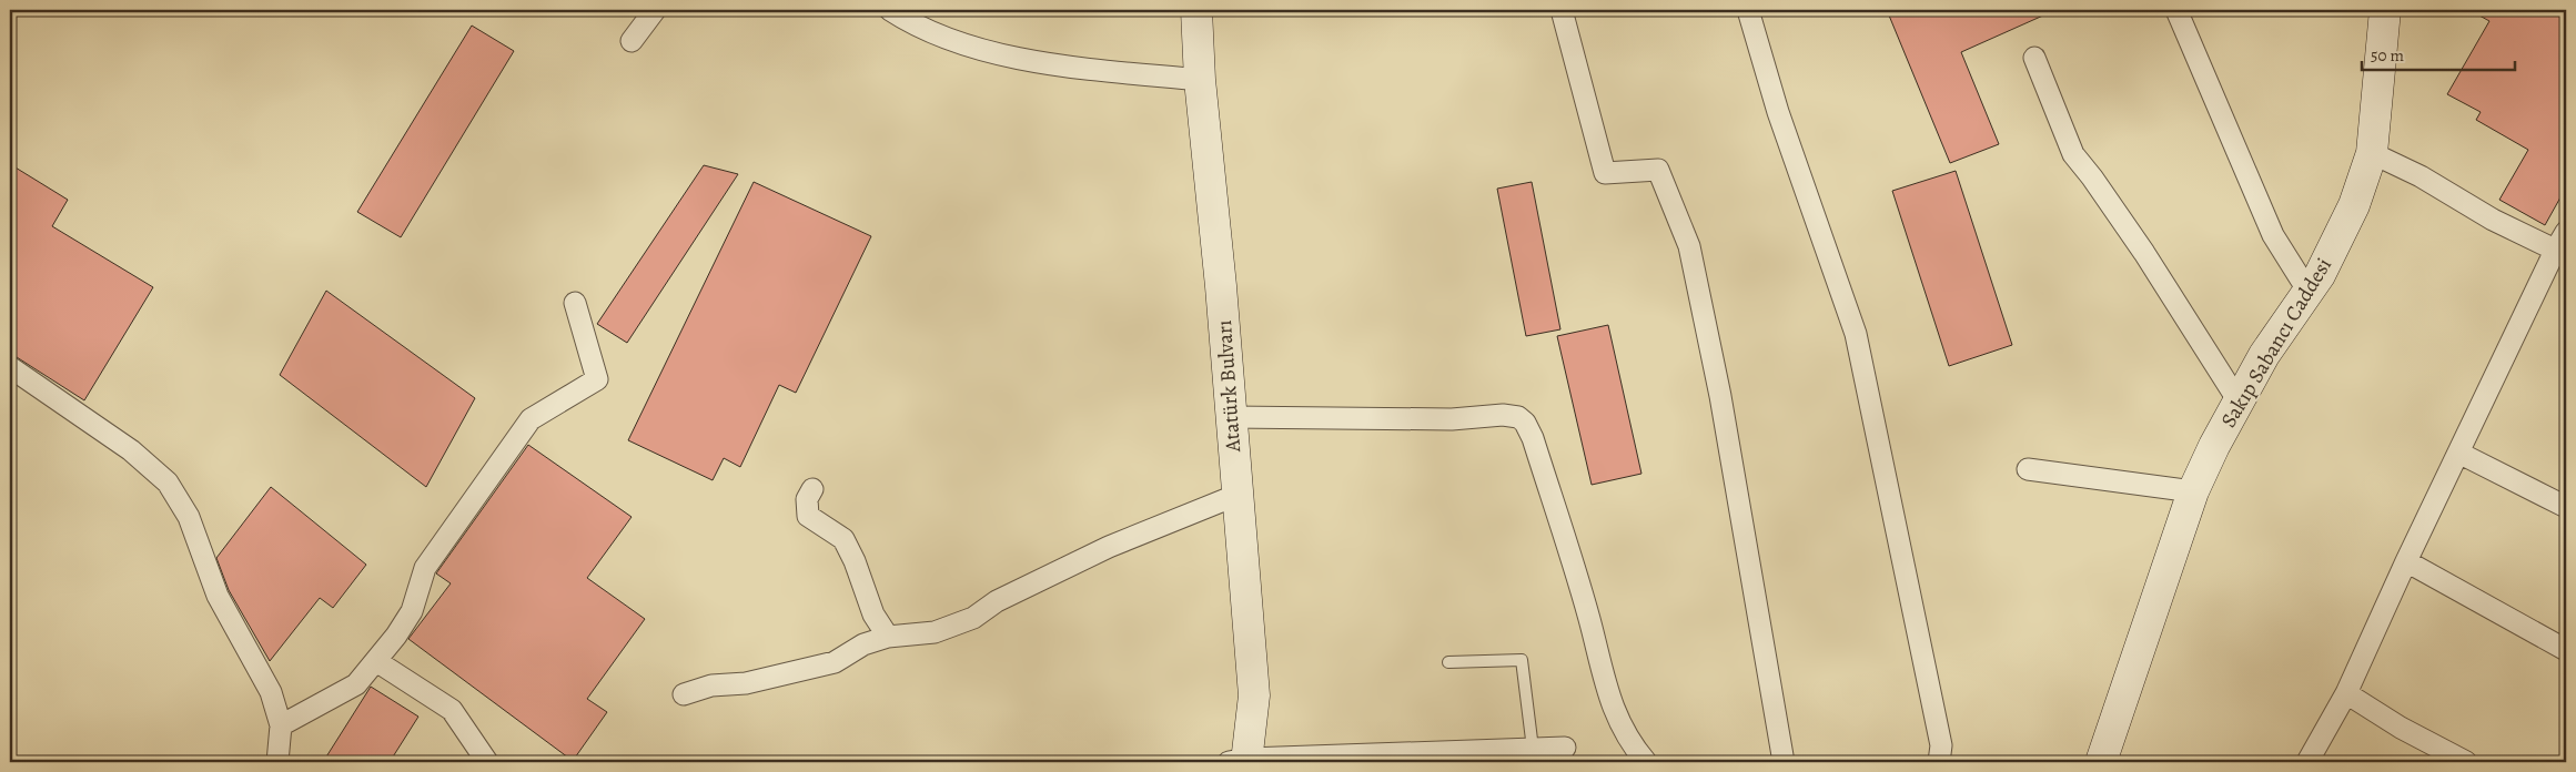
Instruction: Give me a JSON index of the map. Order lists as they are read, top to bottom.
{
  "streets": {
    "street": ["Sakıp Sabancı Caddesi", "Atatürk Bulvarı"]
  },
  "scale_bar": "50 m"
}
